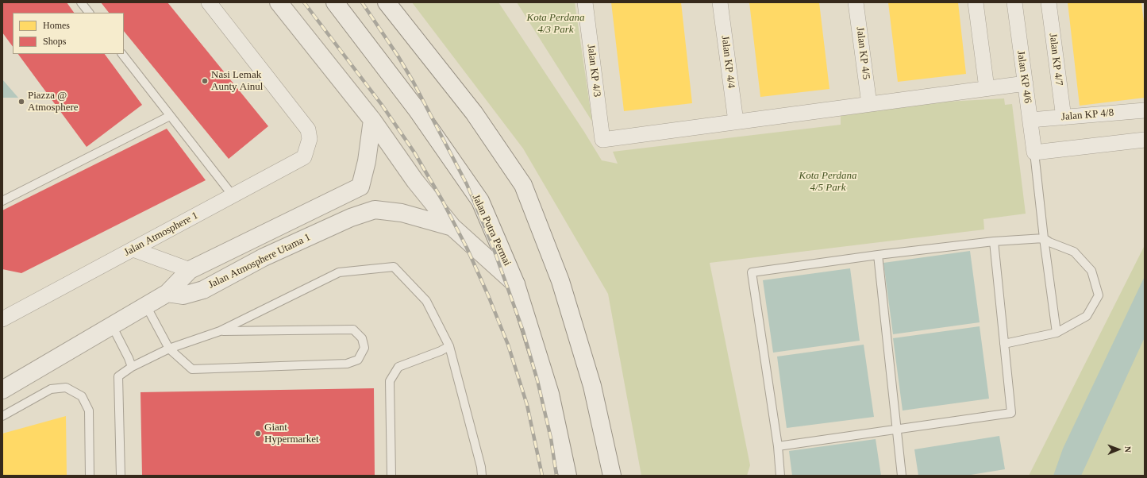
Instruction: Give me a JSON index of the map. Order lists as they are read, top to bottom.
{
  "streets": {
    "street": [
      "Jalan KP 4/5",
      "Jalan KP 4/7",
      "Jalan KP 4/4",
      "Jalan KP 4/3",
      "Jalan KP 4/6",
      "Jalan KP 4/8",
      "Jalan Putra Permai",
      "Jalan Atmosphere 1",
      "Jalan Atmosphere Utama 1"
    ]
  },
  "crossings": [
    ["Jalan KP 4/7", "Jalan KP 4/8"],
    ["Jalan KP 4/4", "Jalan KP 4/3"],
    ["Jalan KP 4/6", "Jalan KP 4/8"],
    ["Jalan Putra Permai", "Jalan Atmosphere Utama 1"]
  ],
  "parks": ["Kota Perdana 4/3 Park", "Kota Perdana 4/5 Park"],
  "places": ["Nasi Lemak Aunty Ainul", "Piazza @ Atmosphere", "Giant Hypermarket"],
  "legend": ["Homes", "Shops"],
  "north": "right"
}
